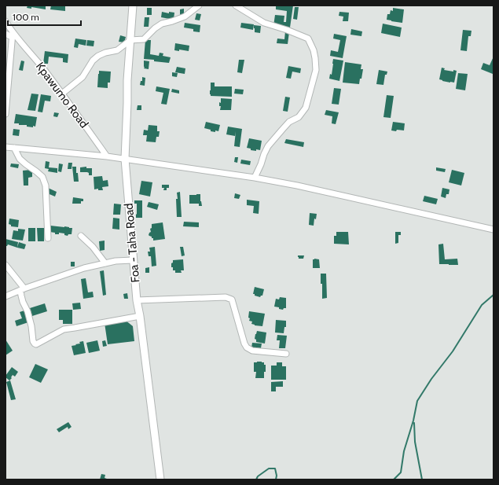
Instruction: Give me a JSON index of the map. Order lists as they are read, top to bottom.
{
  "streets": {
    "street": ["Kpawumo Road", "Foa - Taha Road"]
  },
  "scale_bar": "100 m"
}
